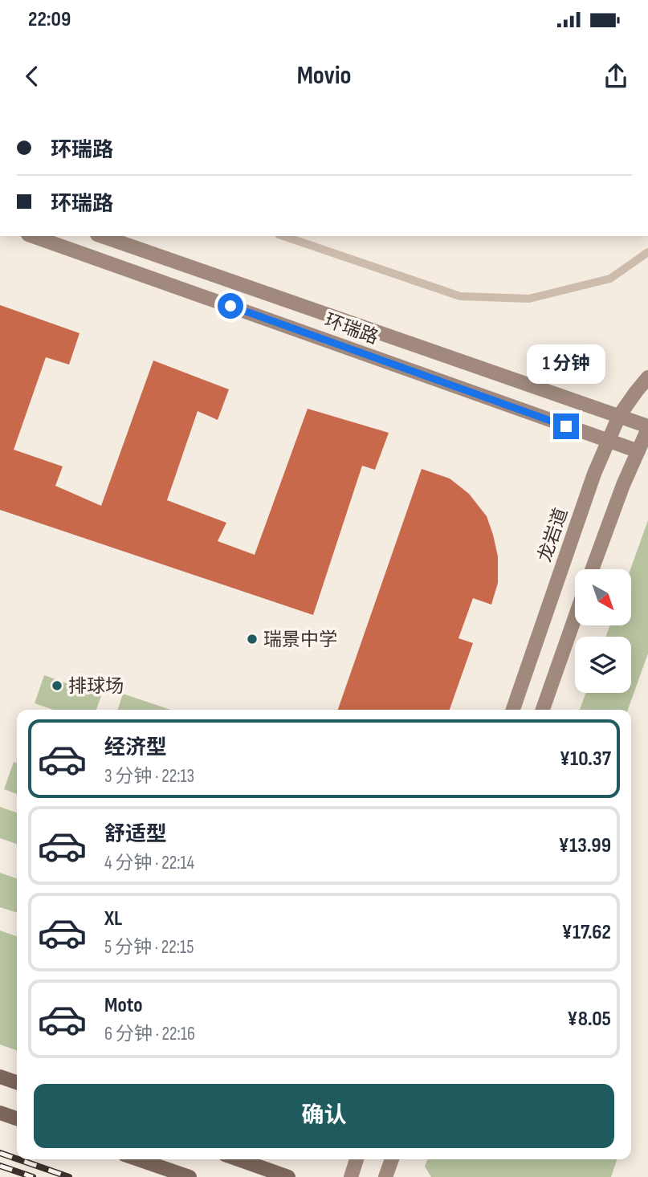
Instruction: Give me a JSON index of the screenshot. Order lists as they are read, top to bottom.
{
  "streets": {
    "main road": ["环瑞路", "龙岩道"]
  },
  "crossings": [
    ["环瑞路", "龙岩道"]
  ],
  "places": ["瑞景中学", "排球场"],
  "north": "bottom right",
  "page": {
    "status": "22:09",
    "header": "Movio",
    "banner": ["环瑞路", "环瑞路"],
    "bubble": "1 分钟",
    "list": [
      {
        "name": "经济型",
        "note": "3 分钟 · 22:13",
        "value": "¥10.37"
      },
      {
        "name": "舒适型",
        "note": "4 分钟 · 22:14",
        "value": "¥13.99"
      },
      {
        "name": "XL",
        "note": "5 分钟 · 22:15",
        "value": "¥17.62"
      },
      {
        "name": "Moto",
        "note": "6 分钟 · 22:16",
        "value": "¥8.05"
      }
    ],
    "buttons": "确认"
  }
}
